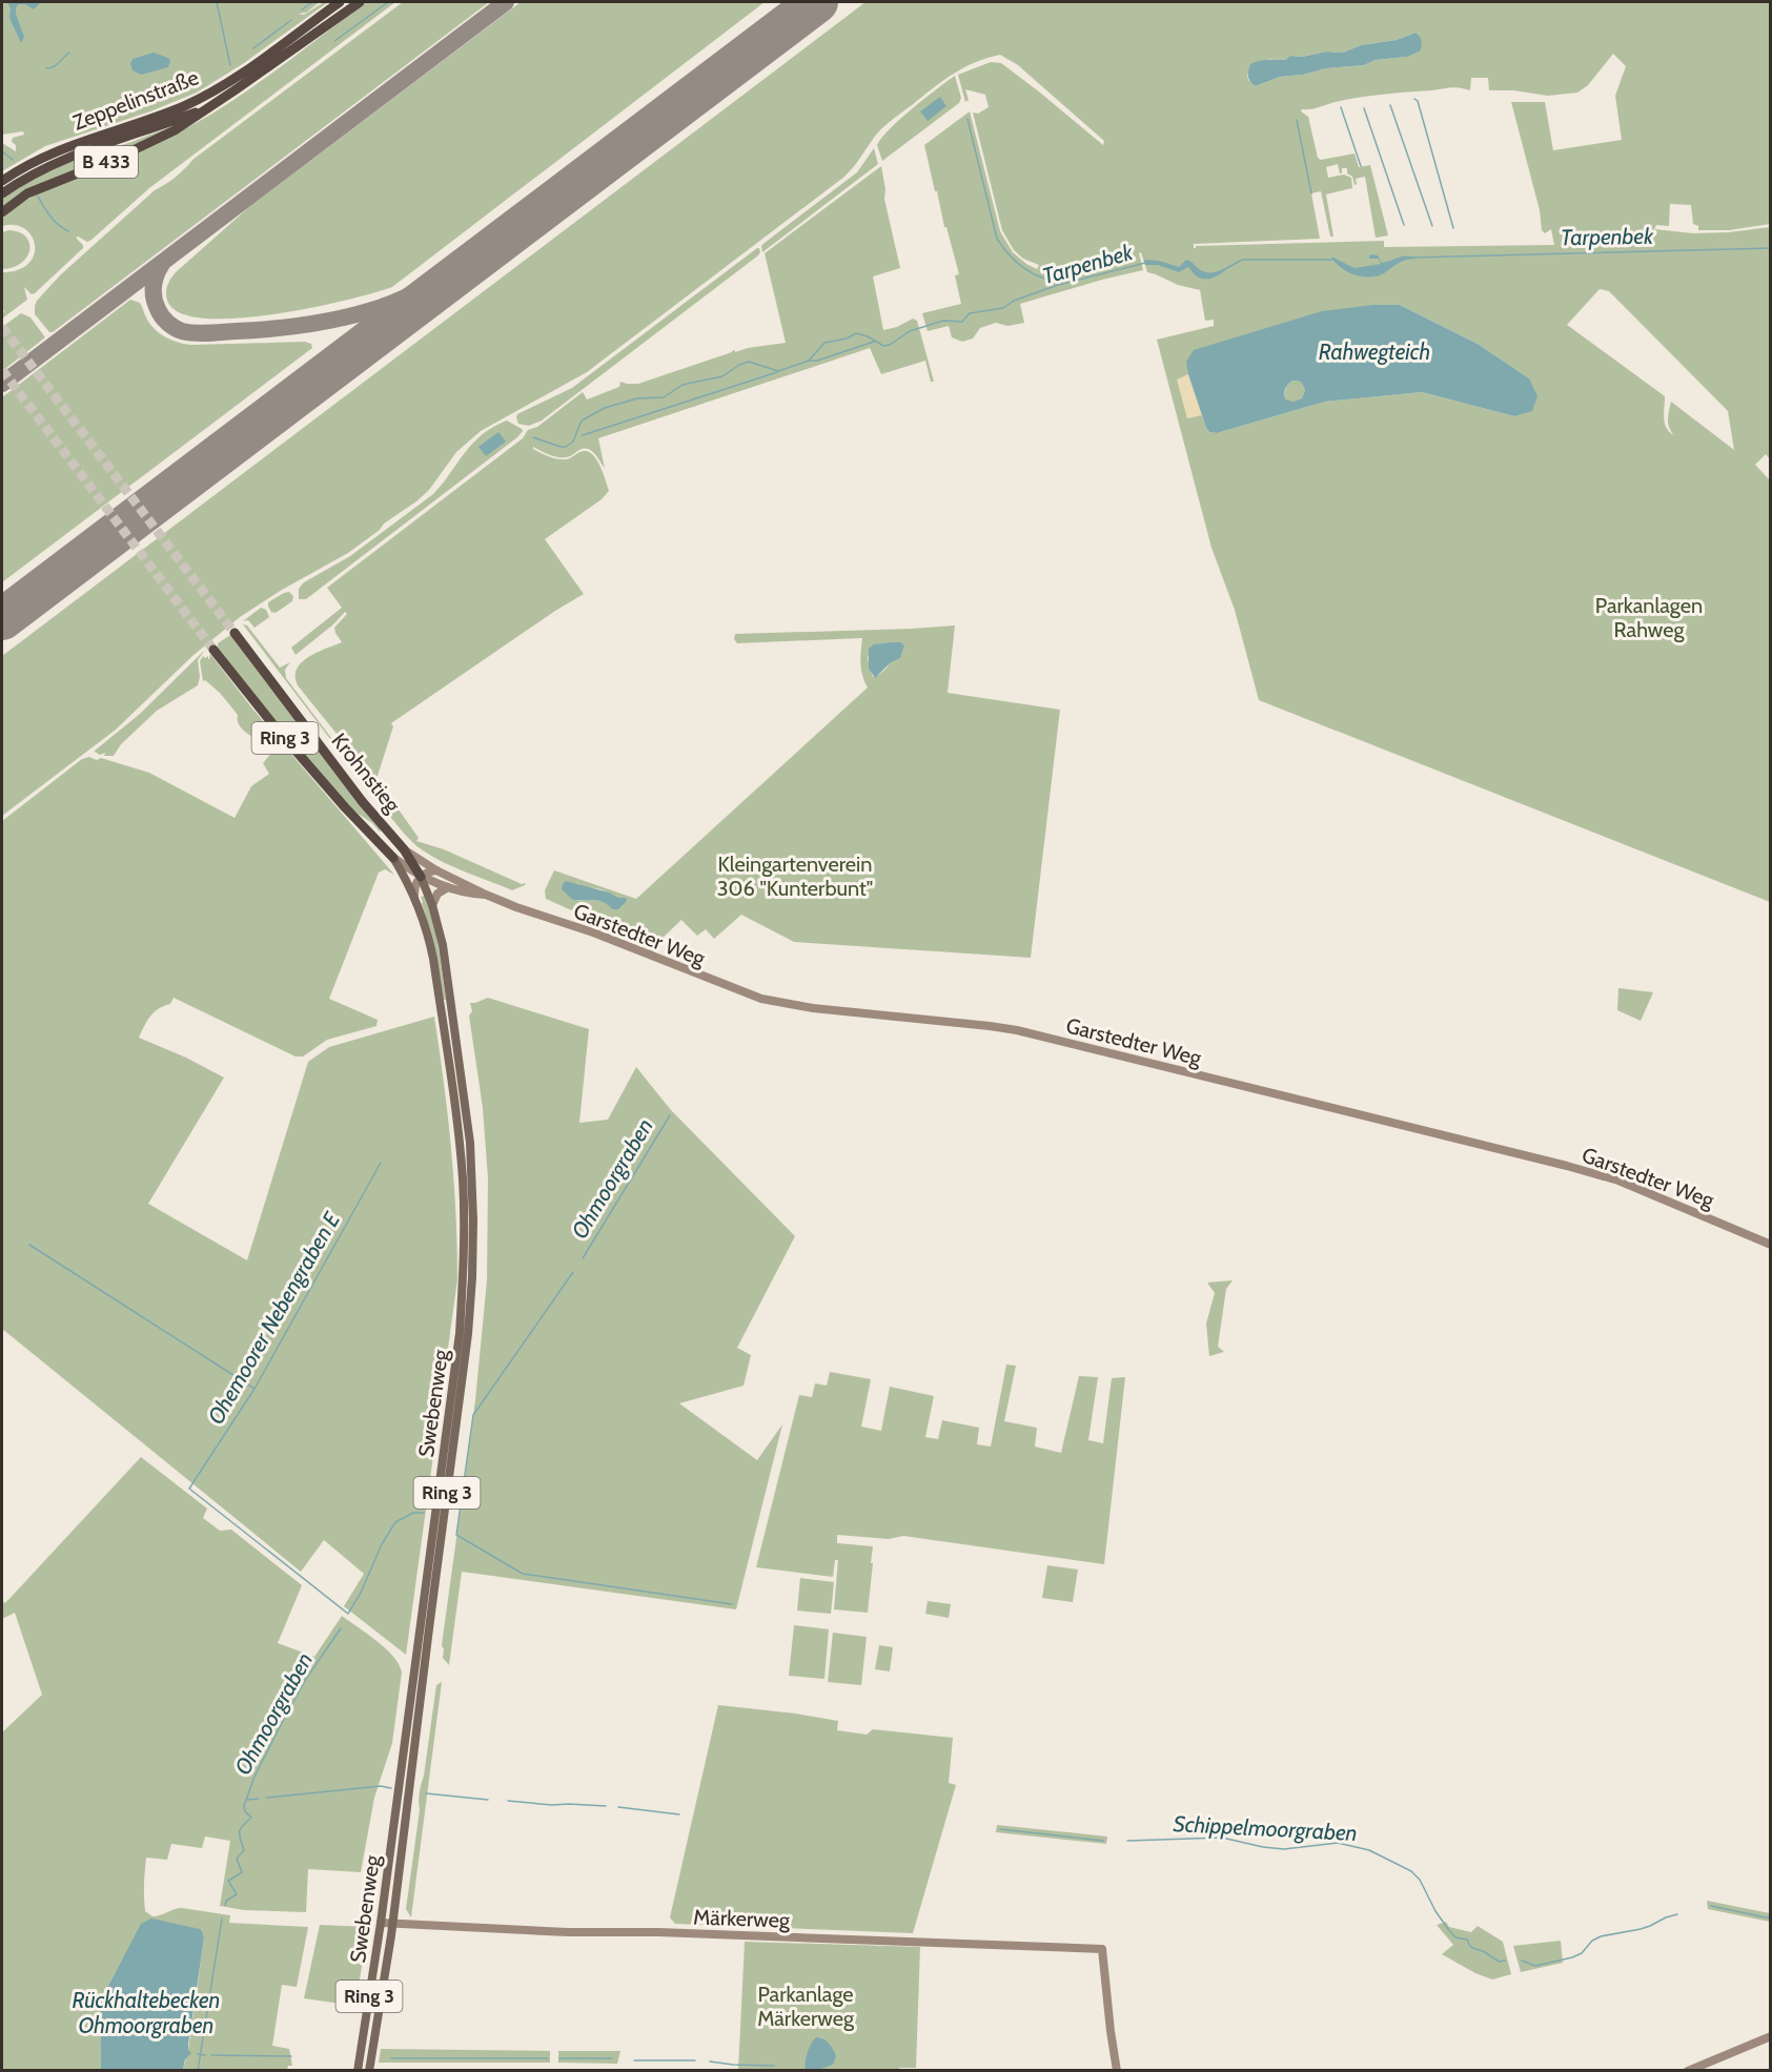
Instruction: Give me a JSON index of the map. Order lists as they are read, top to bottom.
{
  "streets": {
    "highway": [
      "Zeppelinstraße",
      "B 433",
      "Ring 3",
      "Krohnstieg"
    ],
    "main road": ["Garstedter Weg", "Swebenweg", "Märkerweg"]
  },
  "crossings": [
    ["Zeppelinstraße", "B 433"],
    ["Krohnstieg", "Garstedter Weg"],
    ["Krohnstieg", "Swebenweg"],
    ["Garstedter Weg", "Swebenweg"],
    ["Swebenweg", "Märkerweg"]
  ],
  "water": [
    "Tarpenbek",
    "Rahwegteich",
    "Ohmoorgraben",
    "Ohemoorer Nebengraben E",
    "Schippelmoorgraben",
    "Rückhaltebecken Ohmoorgraben"
  ],
  "parks": ["Parkanlagen Rahweg", "Kleingartenverein 306 \"Kunterbunt\"", "Parkanlage Märkerweg"]
}
